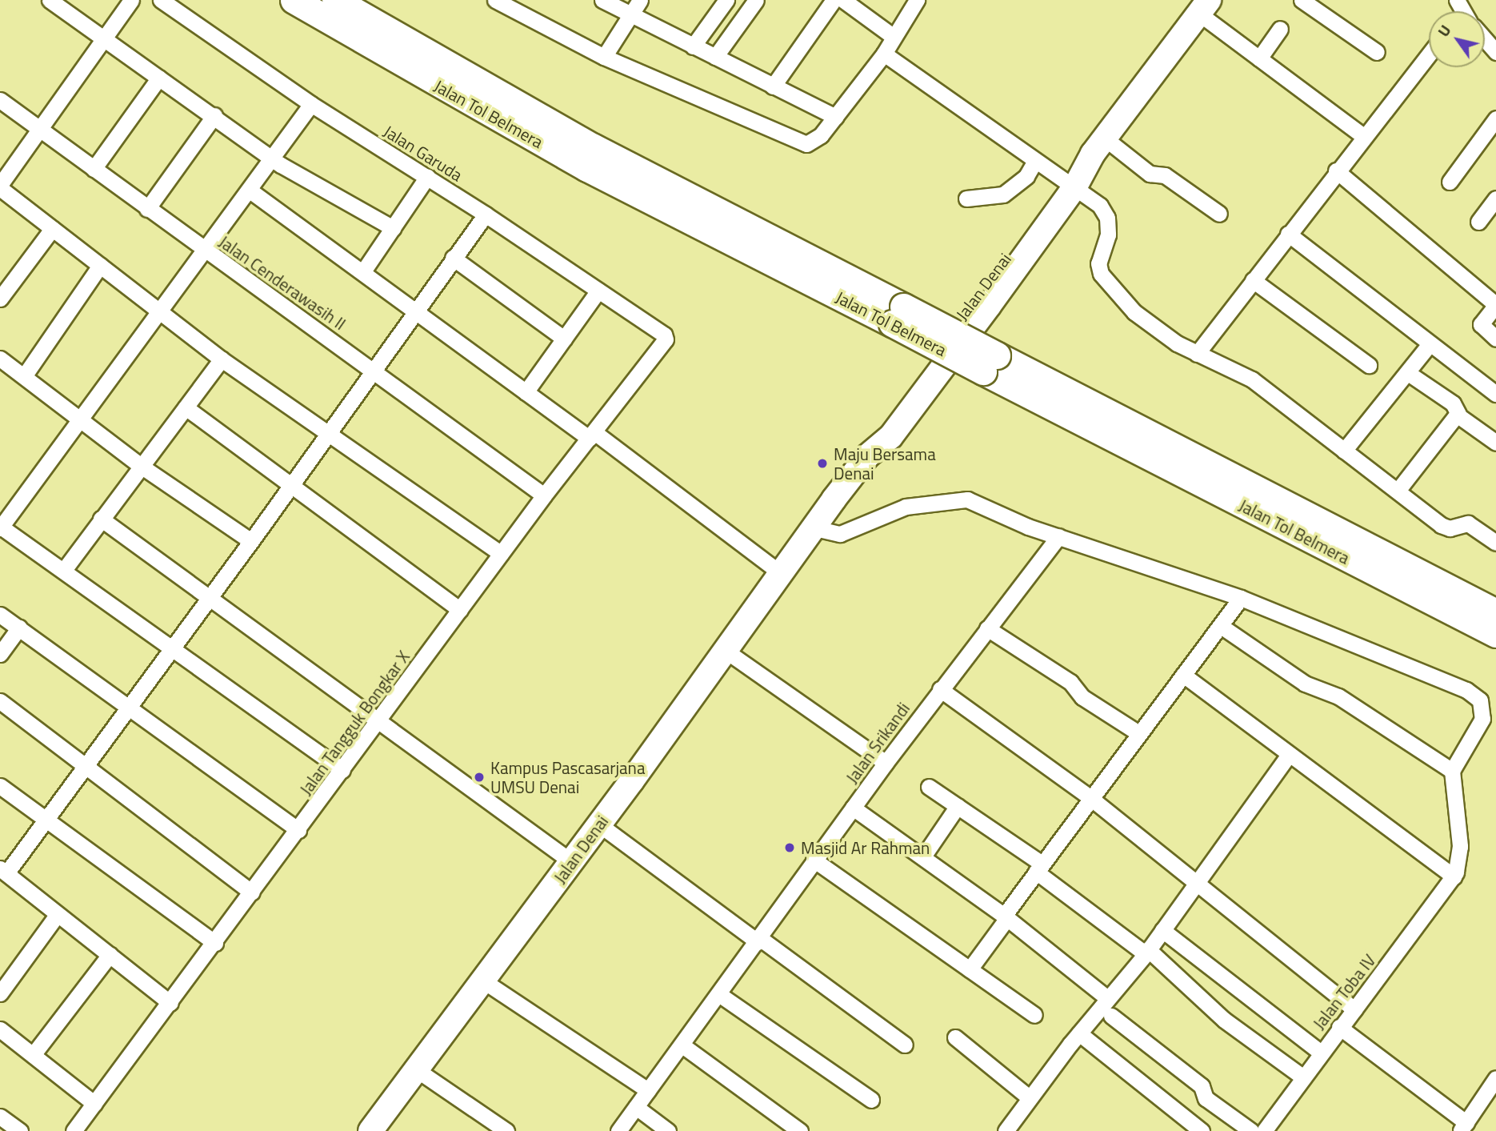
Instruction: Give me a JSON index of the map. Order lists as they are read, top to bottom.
{
  "streets": {
    "highway": ["Jalan Tol Belmera"],
    "main road": ["Jalan Denai"],
    "street": [
      "Jalan Garuda",
      "Jalan Cenderawasih II",
      "Jalan Tangguk Bongkar X",
      "Jalan Srikandi",
      "Jalan Toba IV"
    ]
  },
  "crossings": [
    ["Jalan Garuda", "Jalan Tangguk Bongkar X"],
    ["Jalan Cenderawasih II", "Jalan Tangguk Bongkar X"]
  ],
  "places": ["Maju Bersama Denai", "Kampus Pascasarjana UMSU Denai", "Masjid Ar Rahman"],
  "north": "top left"
}
